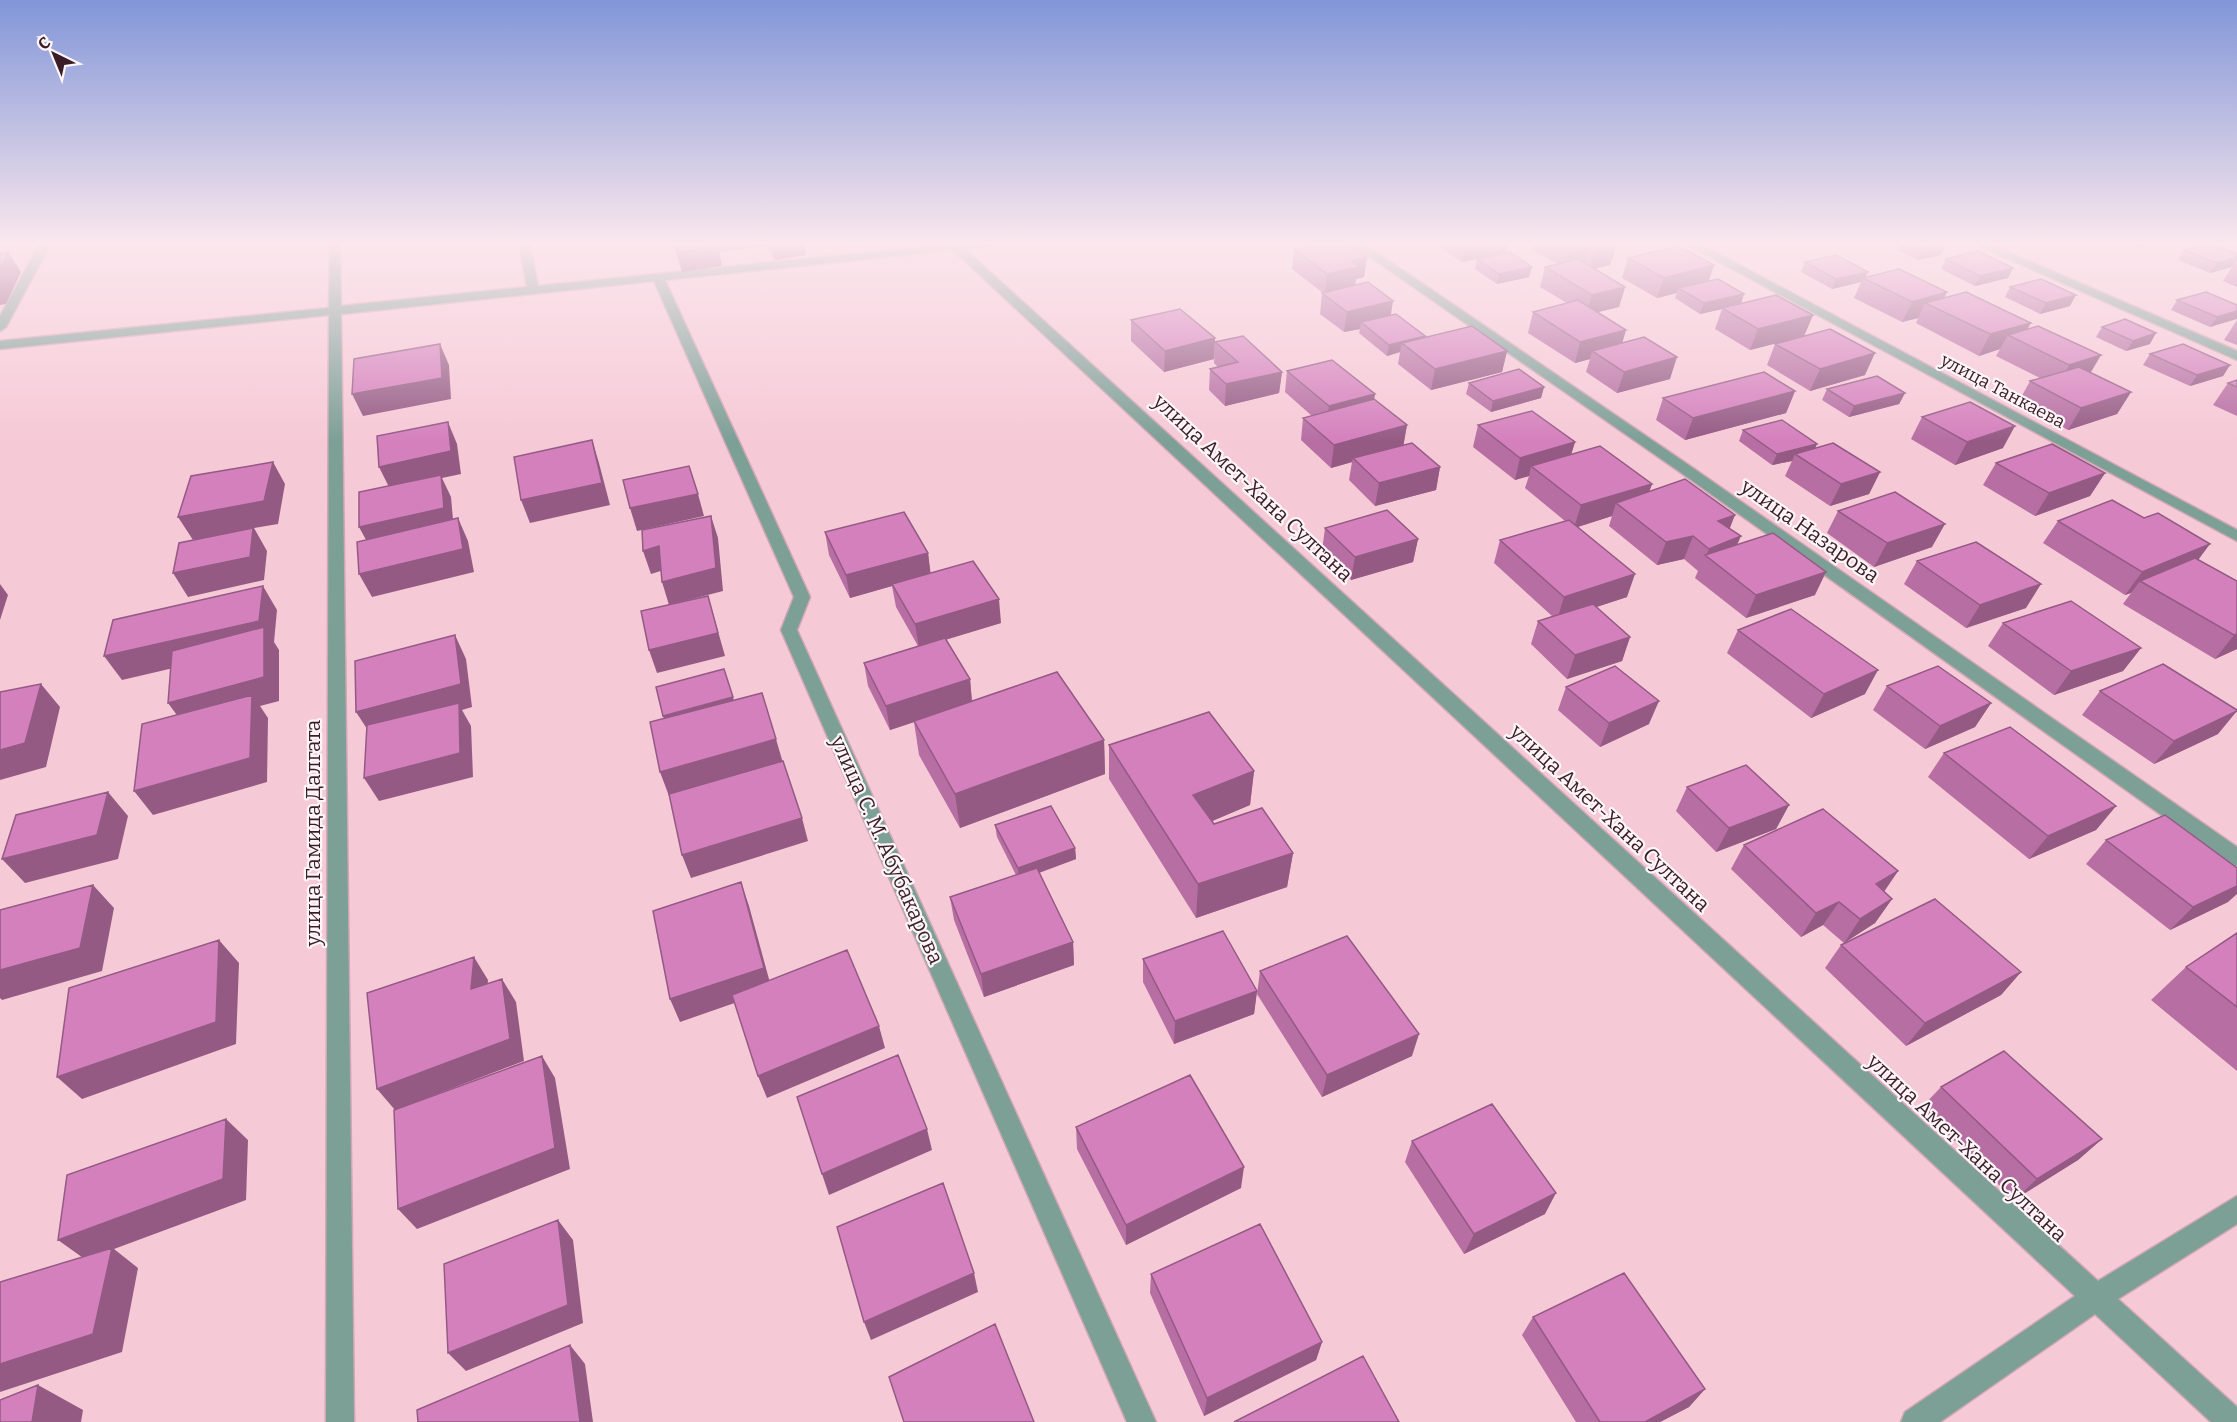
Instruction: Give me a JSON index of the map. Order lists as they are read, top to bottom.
{
  "streets": {
    "street": [
      "улица Танкаева",
      "улица Амет-Хана Султана",
      "улица Назарова",
      "улица Гамида Далгата",
      "улица С. М. Абубакарова"
    ]
  },
  "north": "top left"
}
